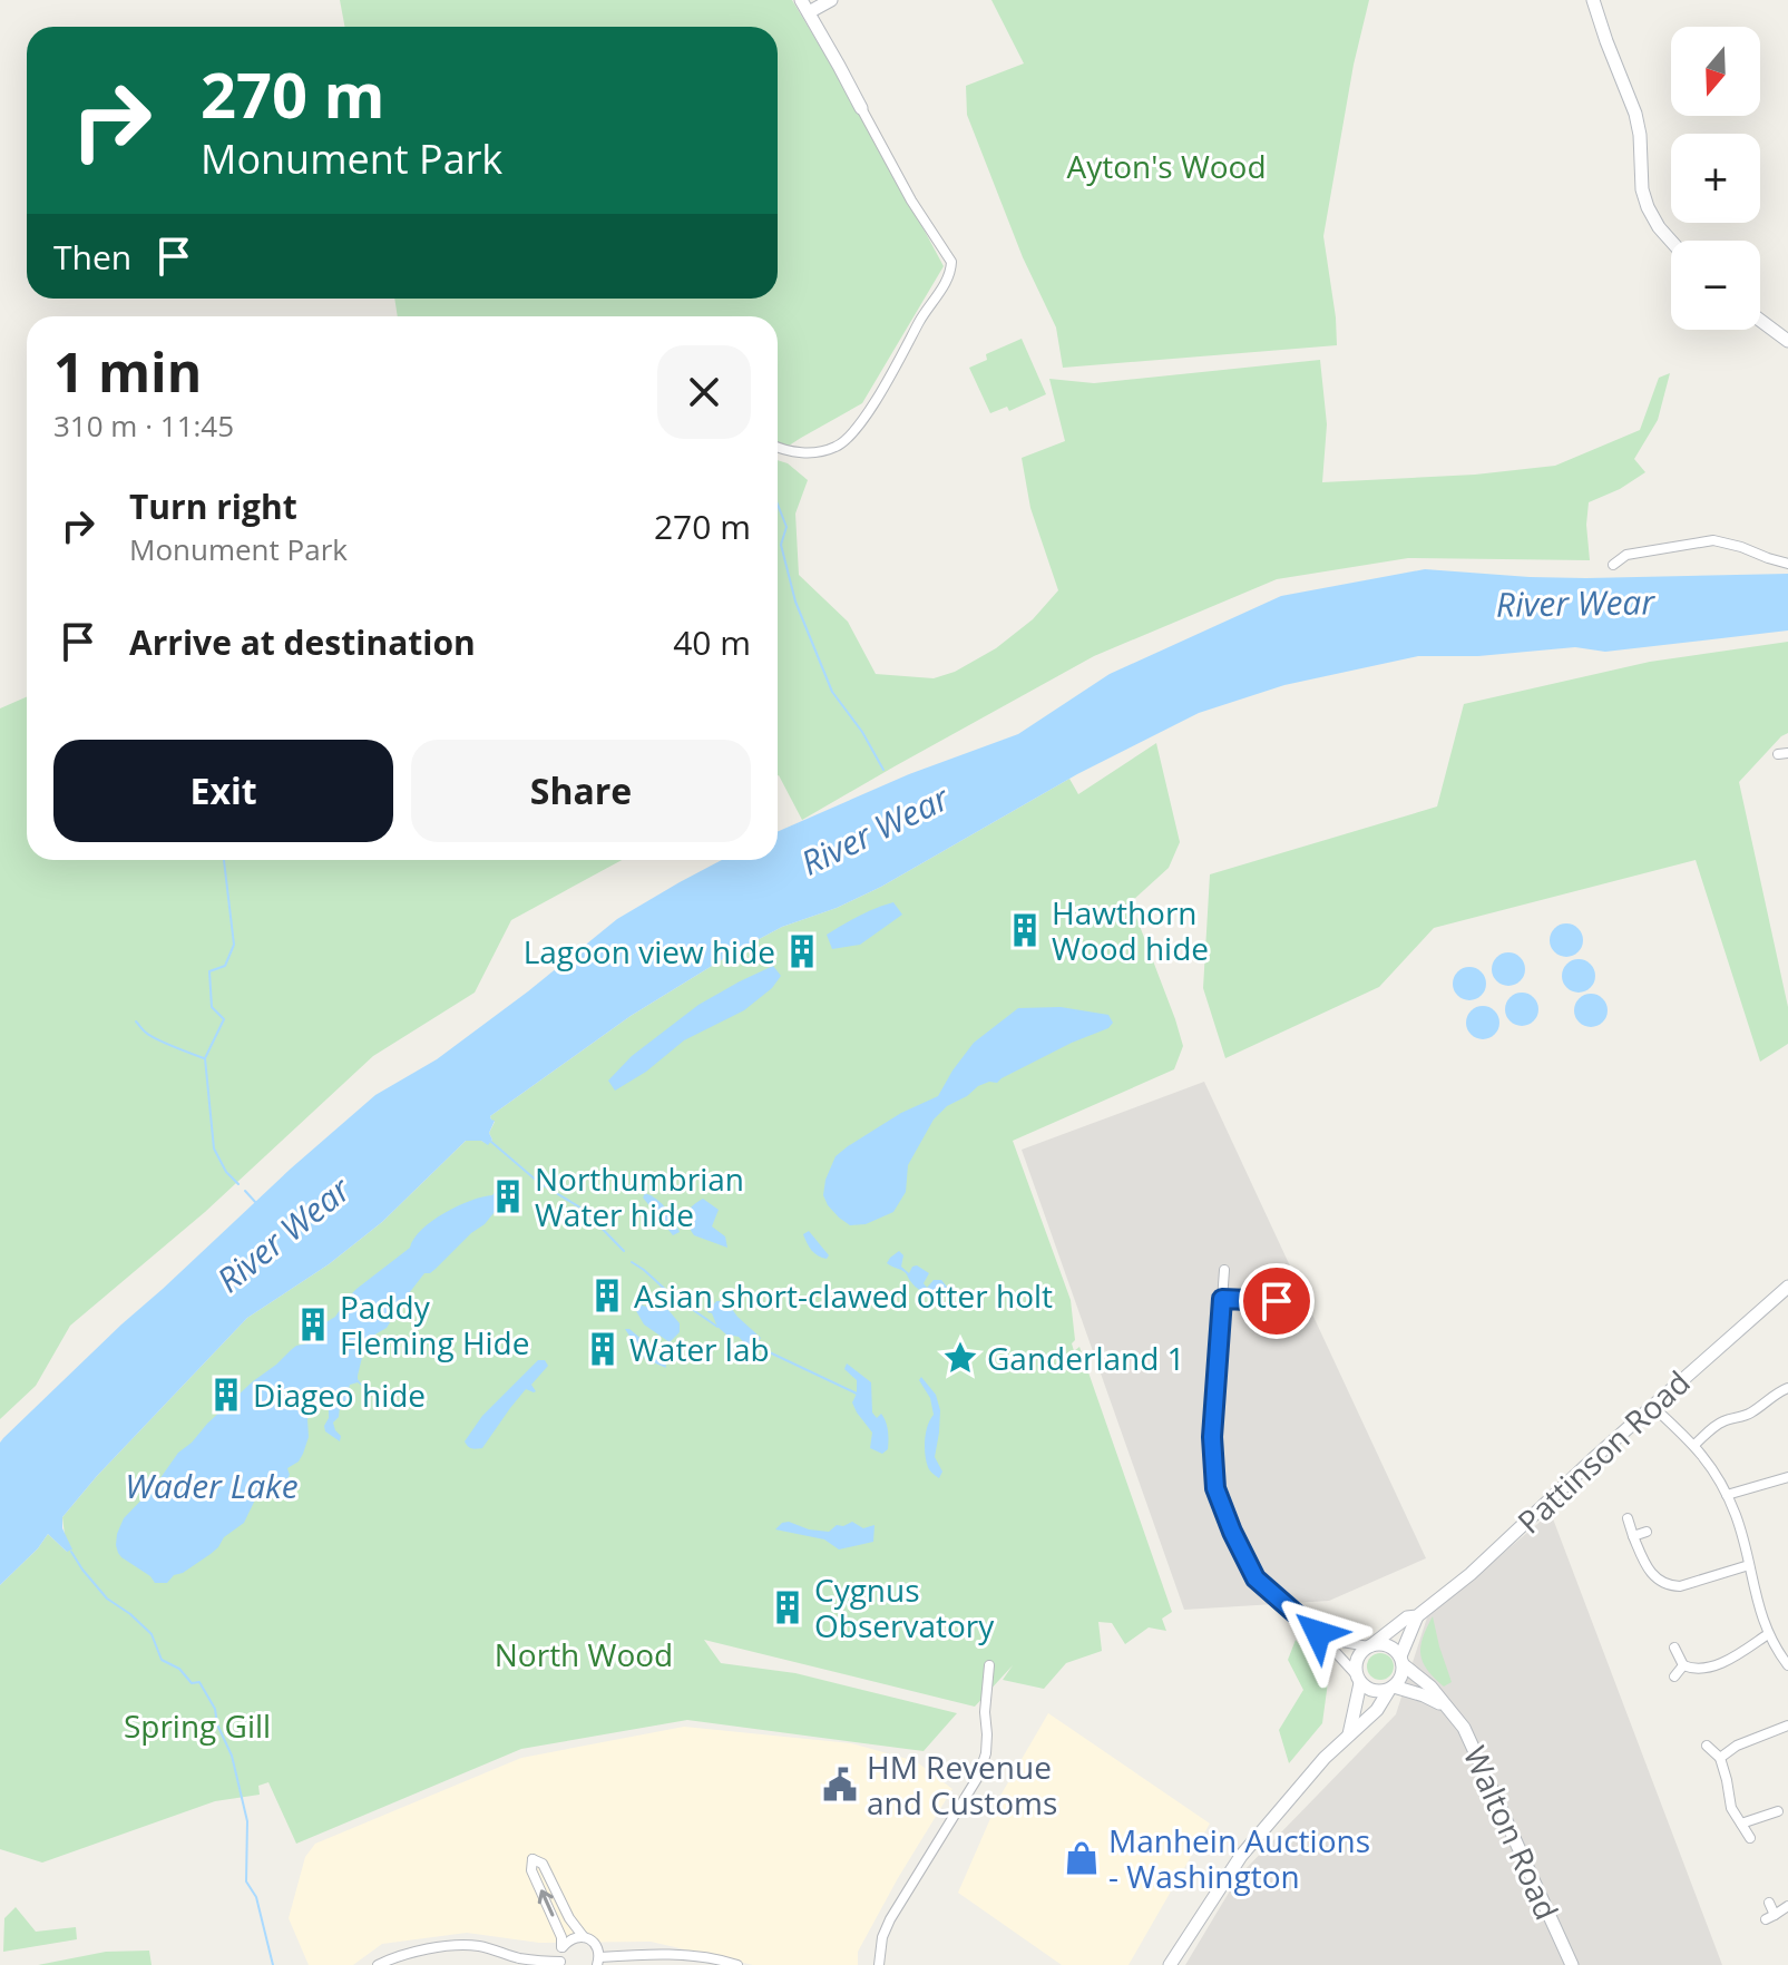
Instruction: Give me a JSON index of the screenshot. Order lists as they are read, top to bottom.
{
  "streets": {
    "street": ["Pattinson Road", "Walton Road"]
  },
  "crossings": [
    ["Pattinson Road", "Walton Road"]
  ],
  "water": ["River Wear", "Wader Lake"],
  "parks": ["Ayton's Wood", "North Wood", "Spring Gill"],
  "places": {
    "building": [
      "Hawthorn Wood hide",
      "Lagoon view hide",
      "Northumbrian Water hide",
      "Asian short-clawed otter holt",
      "Paddy Fleming Hide",
      "Water lab",
      "Diageo hide",
      "Cygnus Observatory"
    ],
    "place": ["Ganderland 1"],
    "public building": ["HM Revenue and Customs"],
    "shop": ["Manhein Auctions - Washington"]
  },
  "north": "bottom",
  "page": {
    "map_buttons": ["+", "−"],
    "turn": ["270 m", "Monument Park"],
    "then": "Then",
    "heading": ["1 min", "310 m · 11:45"],
    "list": [
      {
        "name": "Turn right",
        "note": "Monument Park",
        "value": "270 m"
      },
      {
        "name": "Arrive at destination",
        "value": "40 m"
      }
    ],
    "buttons": ["Exit", "Share"]
  }
}
